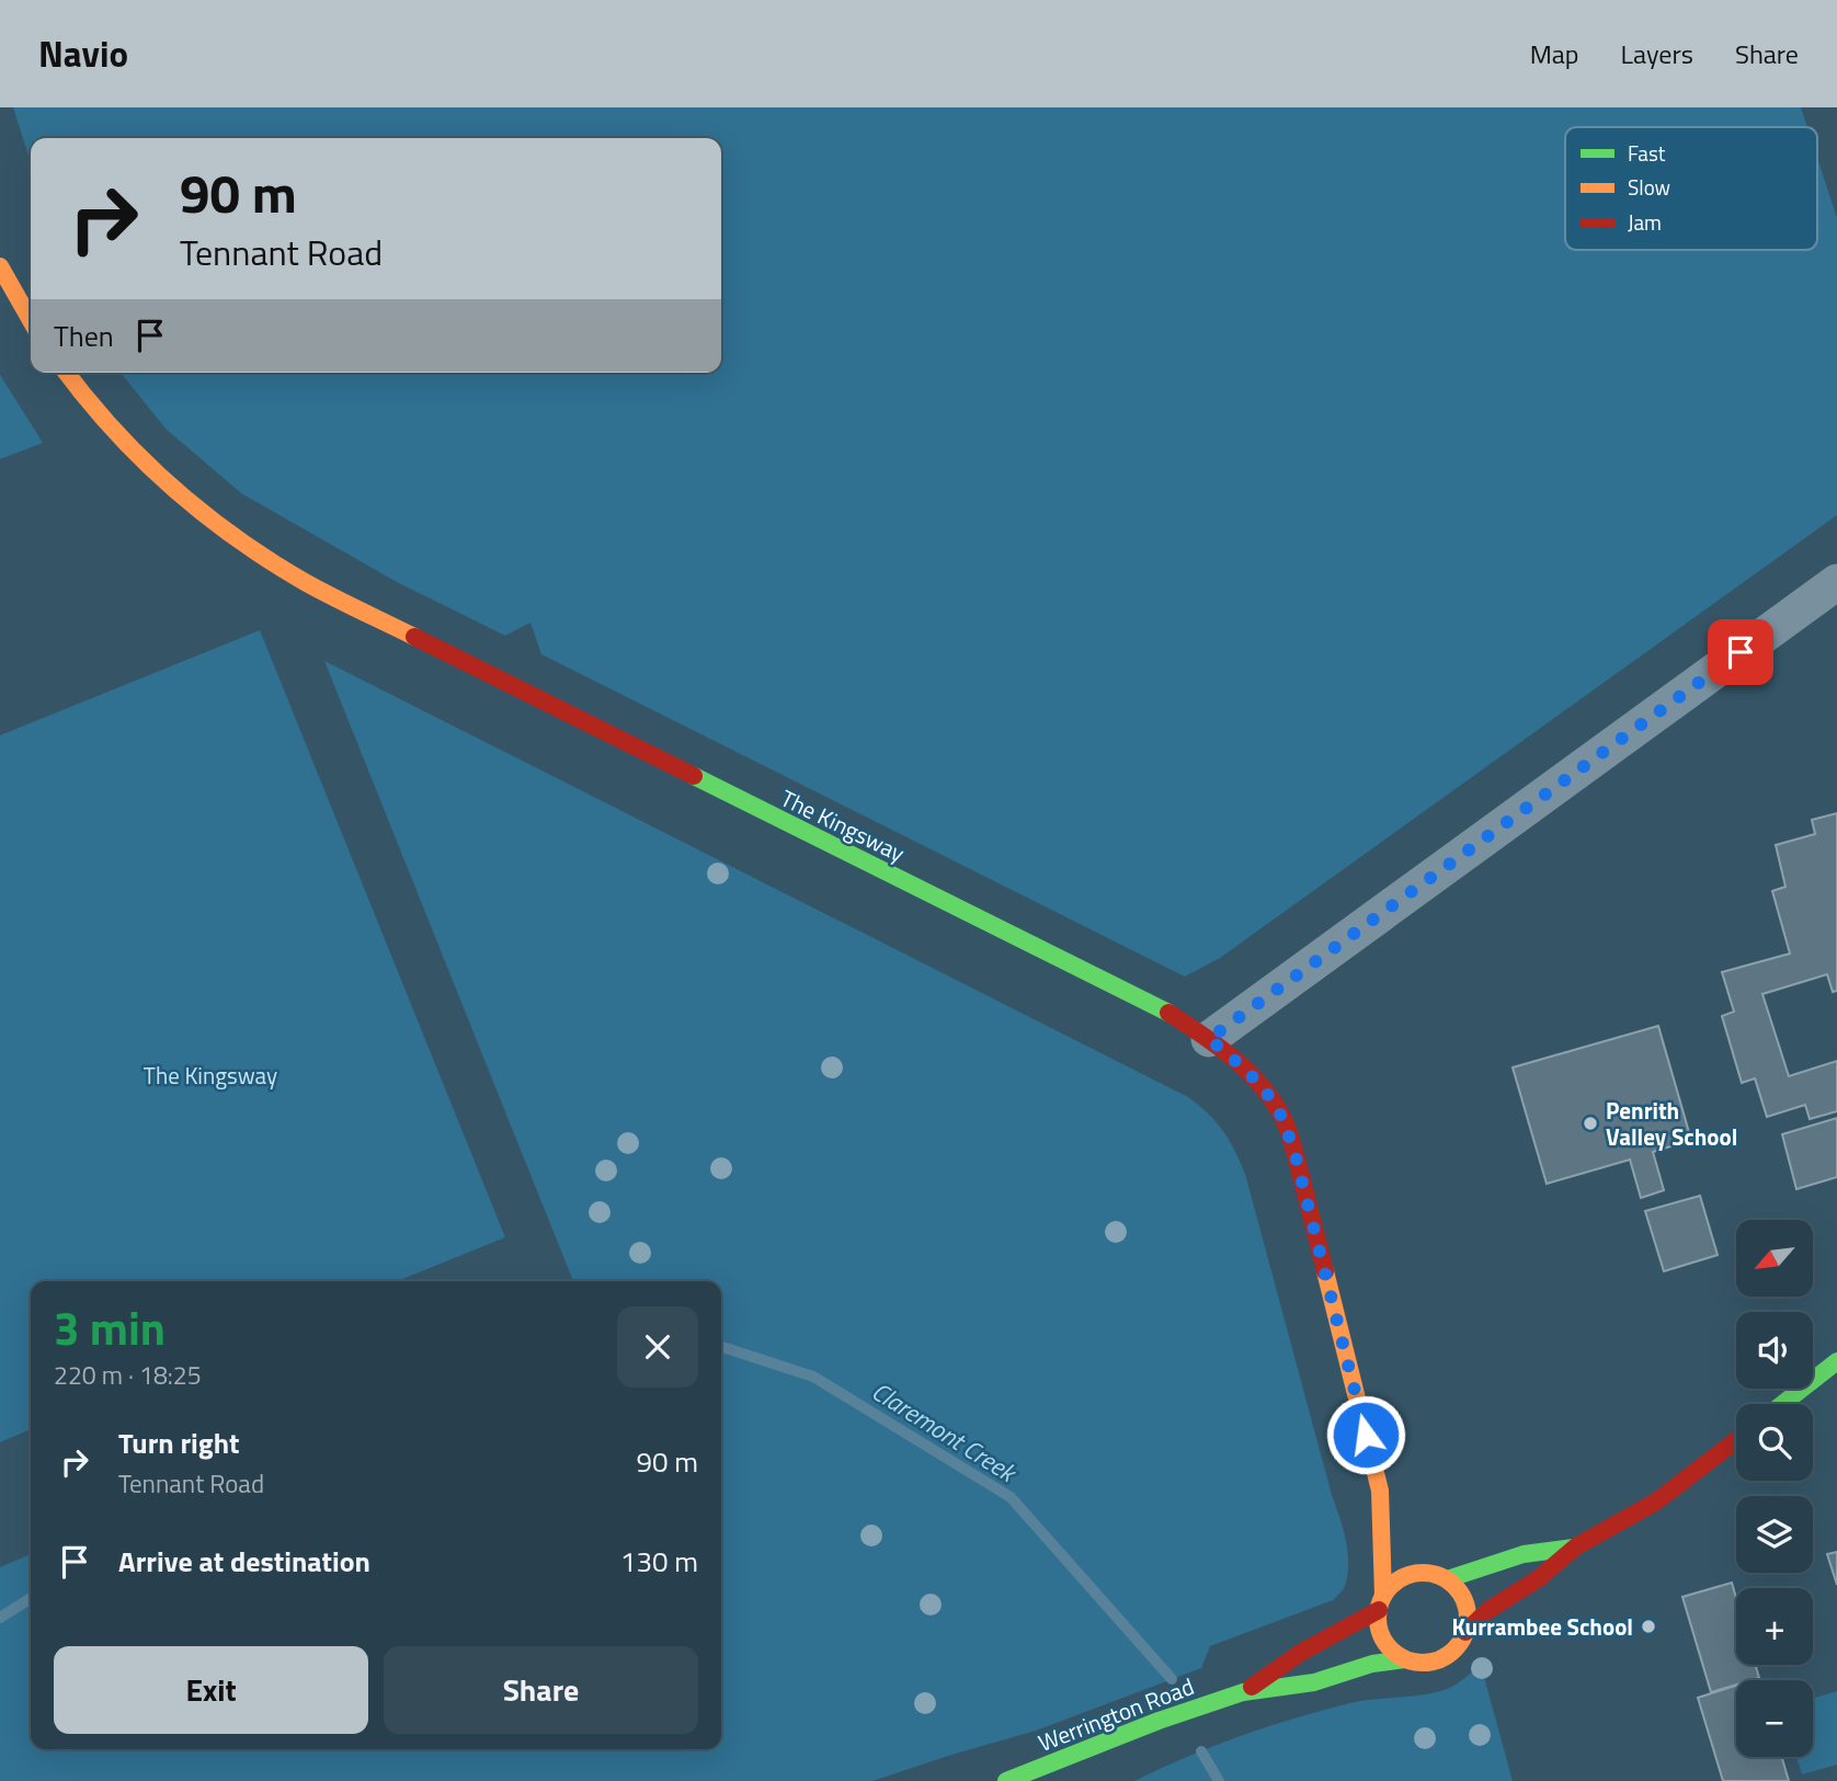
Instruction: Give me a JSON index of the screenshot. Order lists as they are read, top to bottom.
{
  "streets": {
    "street": ["The Kingsway", "Werrington Road"]
  },
  "crossings": [
    ["The Kingsway", "Werrington Road"]
  ],
  "water": ["Claremont Creek"],
  "parks": ["The Kingsway"],
  "places": ["Penrith Valley School", "Kurrambee School"],
  "legend": ["Fast", "Slow", "Jam"],
  "north": "bottom left",
  "page": {
    "header": "Navio",
    "nav": ["Map", "Layers", "Share"],
    "turn": ["90 m", "Tennant Road"],
    "then": "Then",
    "map_buttons": ["+", "−"],
    "heading": ["3 min", "220 m · 18:25"],
    "list": [
      {
        "name": "Turn right",
        "note": "Tennant Road",
        "value": "90 m"
      },
      {
        "name": "Arrive at destination",
        "value": "130 m"
      }
    ],
    "buttons": ["Exit", "Share"]
  }
}
